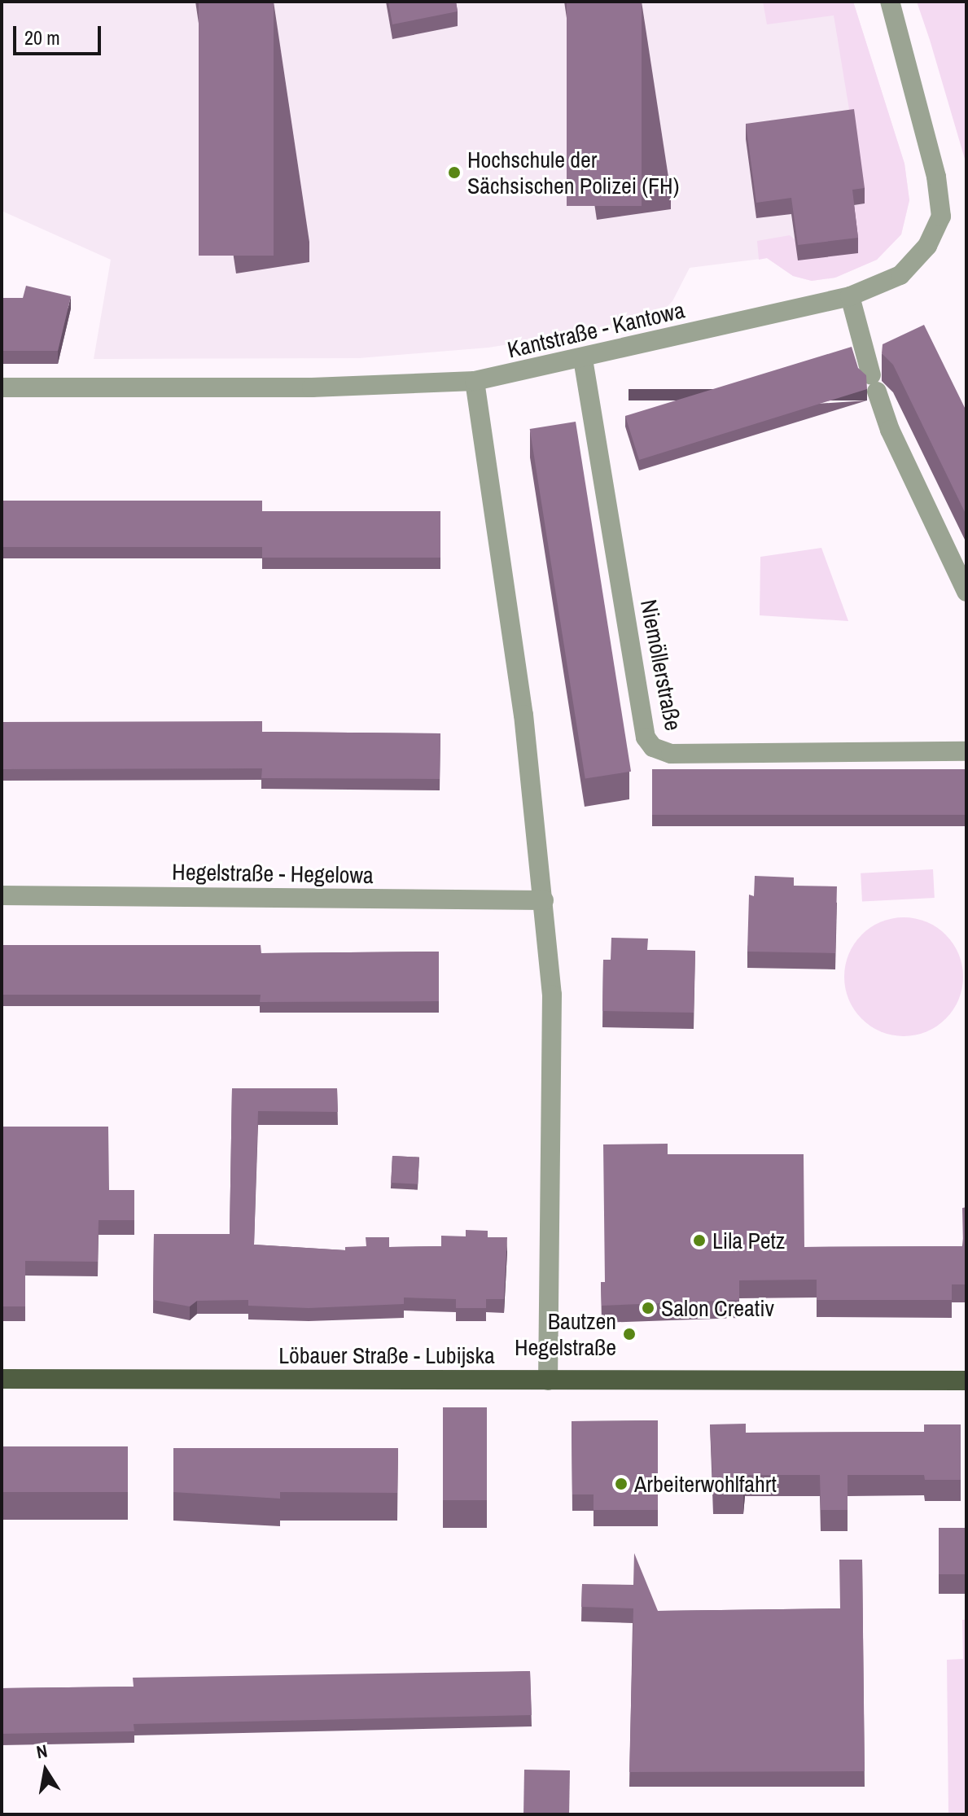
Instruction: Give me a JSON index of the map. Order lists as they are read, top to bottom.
{
  "streets": {
    "main road": ["Löbauer Straße - Lubijska"],
    "street": ["Kantstraße - Kantowa", "Niemöllerstraße", "Hegelstraße - Hegelowa"]
  },
  "crossings": [
    ["Kantstraße - Kantowa", "Niemöllerstraße"]
  ],
  "places": [
    "Hochschule der Sächsischen Polizei (FH)",
    "Lila Petz",
    "Salon Creativ",
    "Bautzen Hegelstraße",
    "Arbeiterwohlfahrt"
  ],
  "scale_bar": "20 m",
  "north": "top"
}
